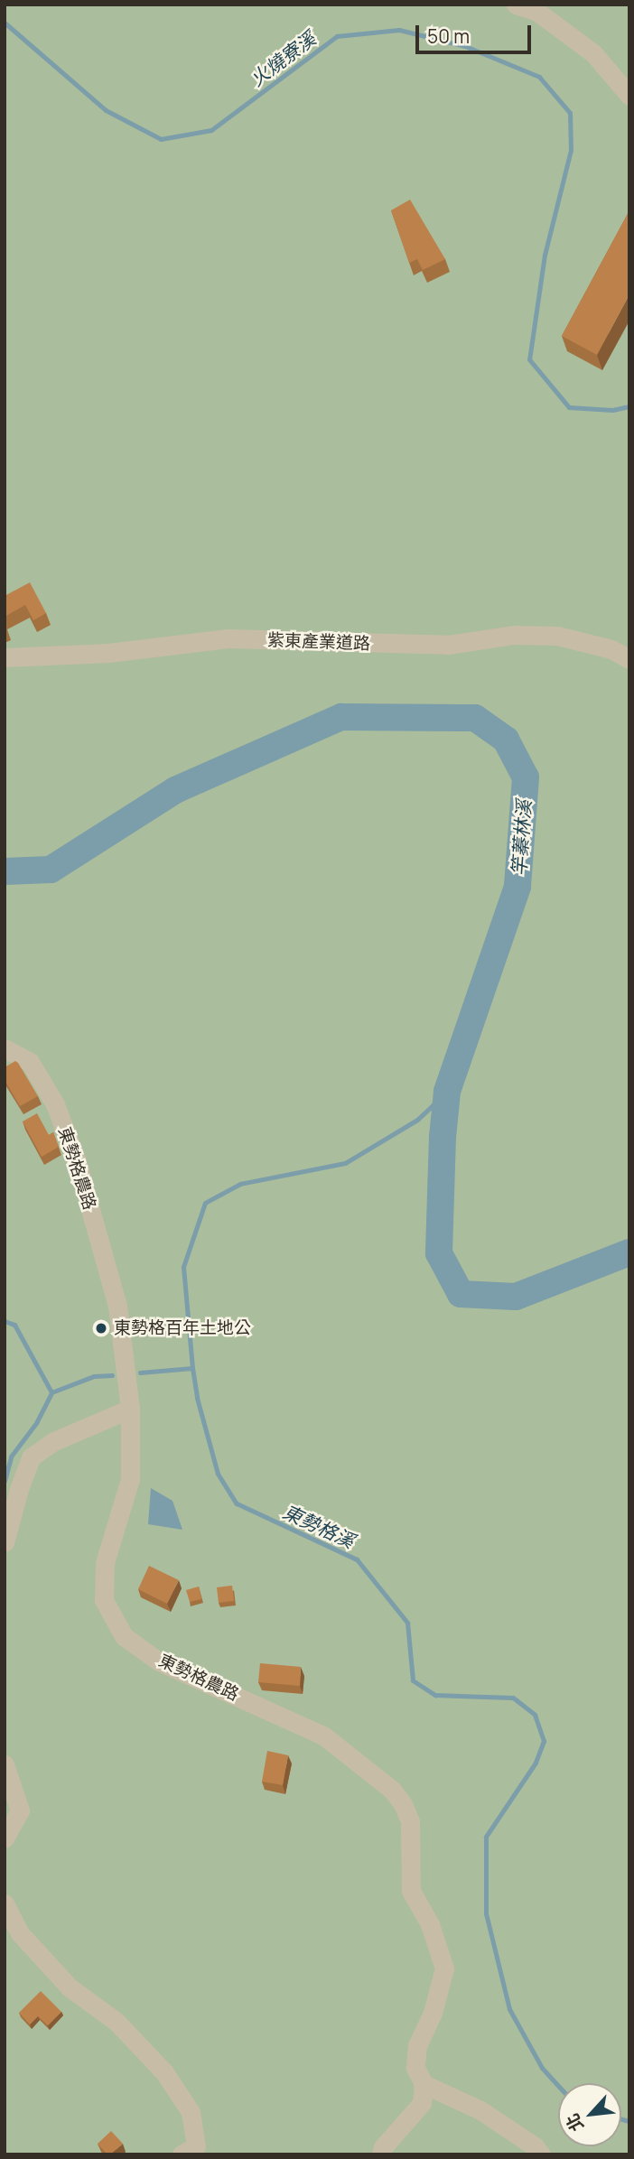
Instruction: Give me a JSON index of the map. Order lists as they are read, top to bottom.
{
  "streets": {
    "street": ["紫東產業道路", "東勢格農路"]
  },
  "water": ["火燒寮溪", "竿蓁林溪", "東勢格溪"],
  "places": ["東勢格百年土地公"],
  "scale_bar": "50 m",
  "north": "bottom left"
}
